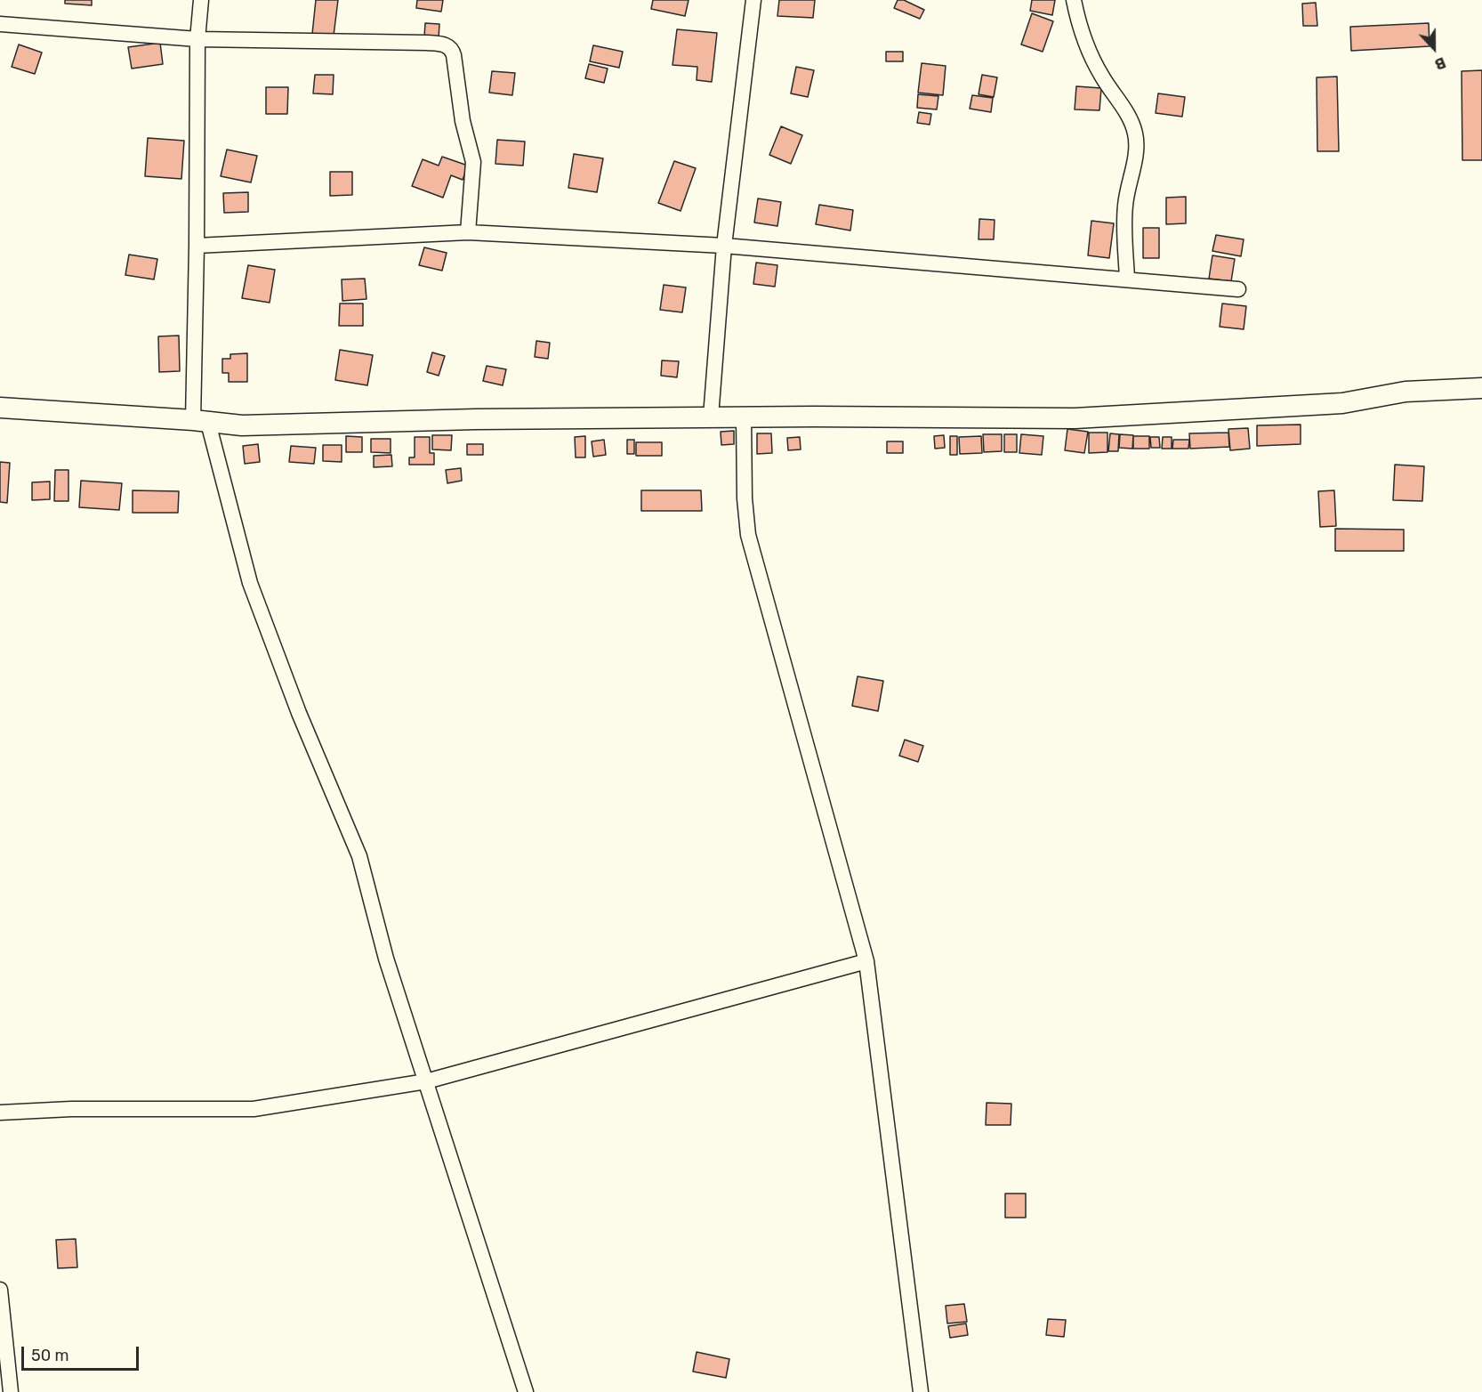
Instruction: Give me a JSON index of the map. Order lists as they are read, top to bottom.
{
  "scale_bar": "50 m",
  "north": "bottom"
}
